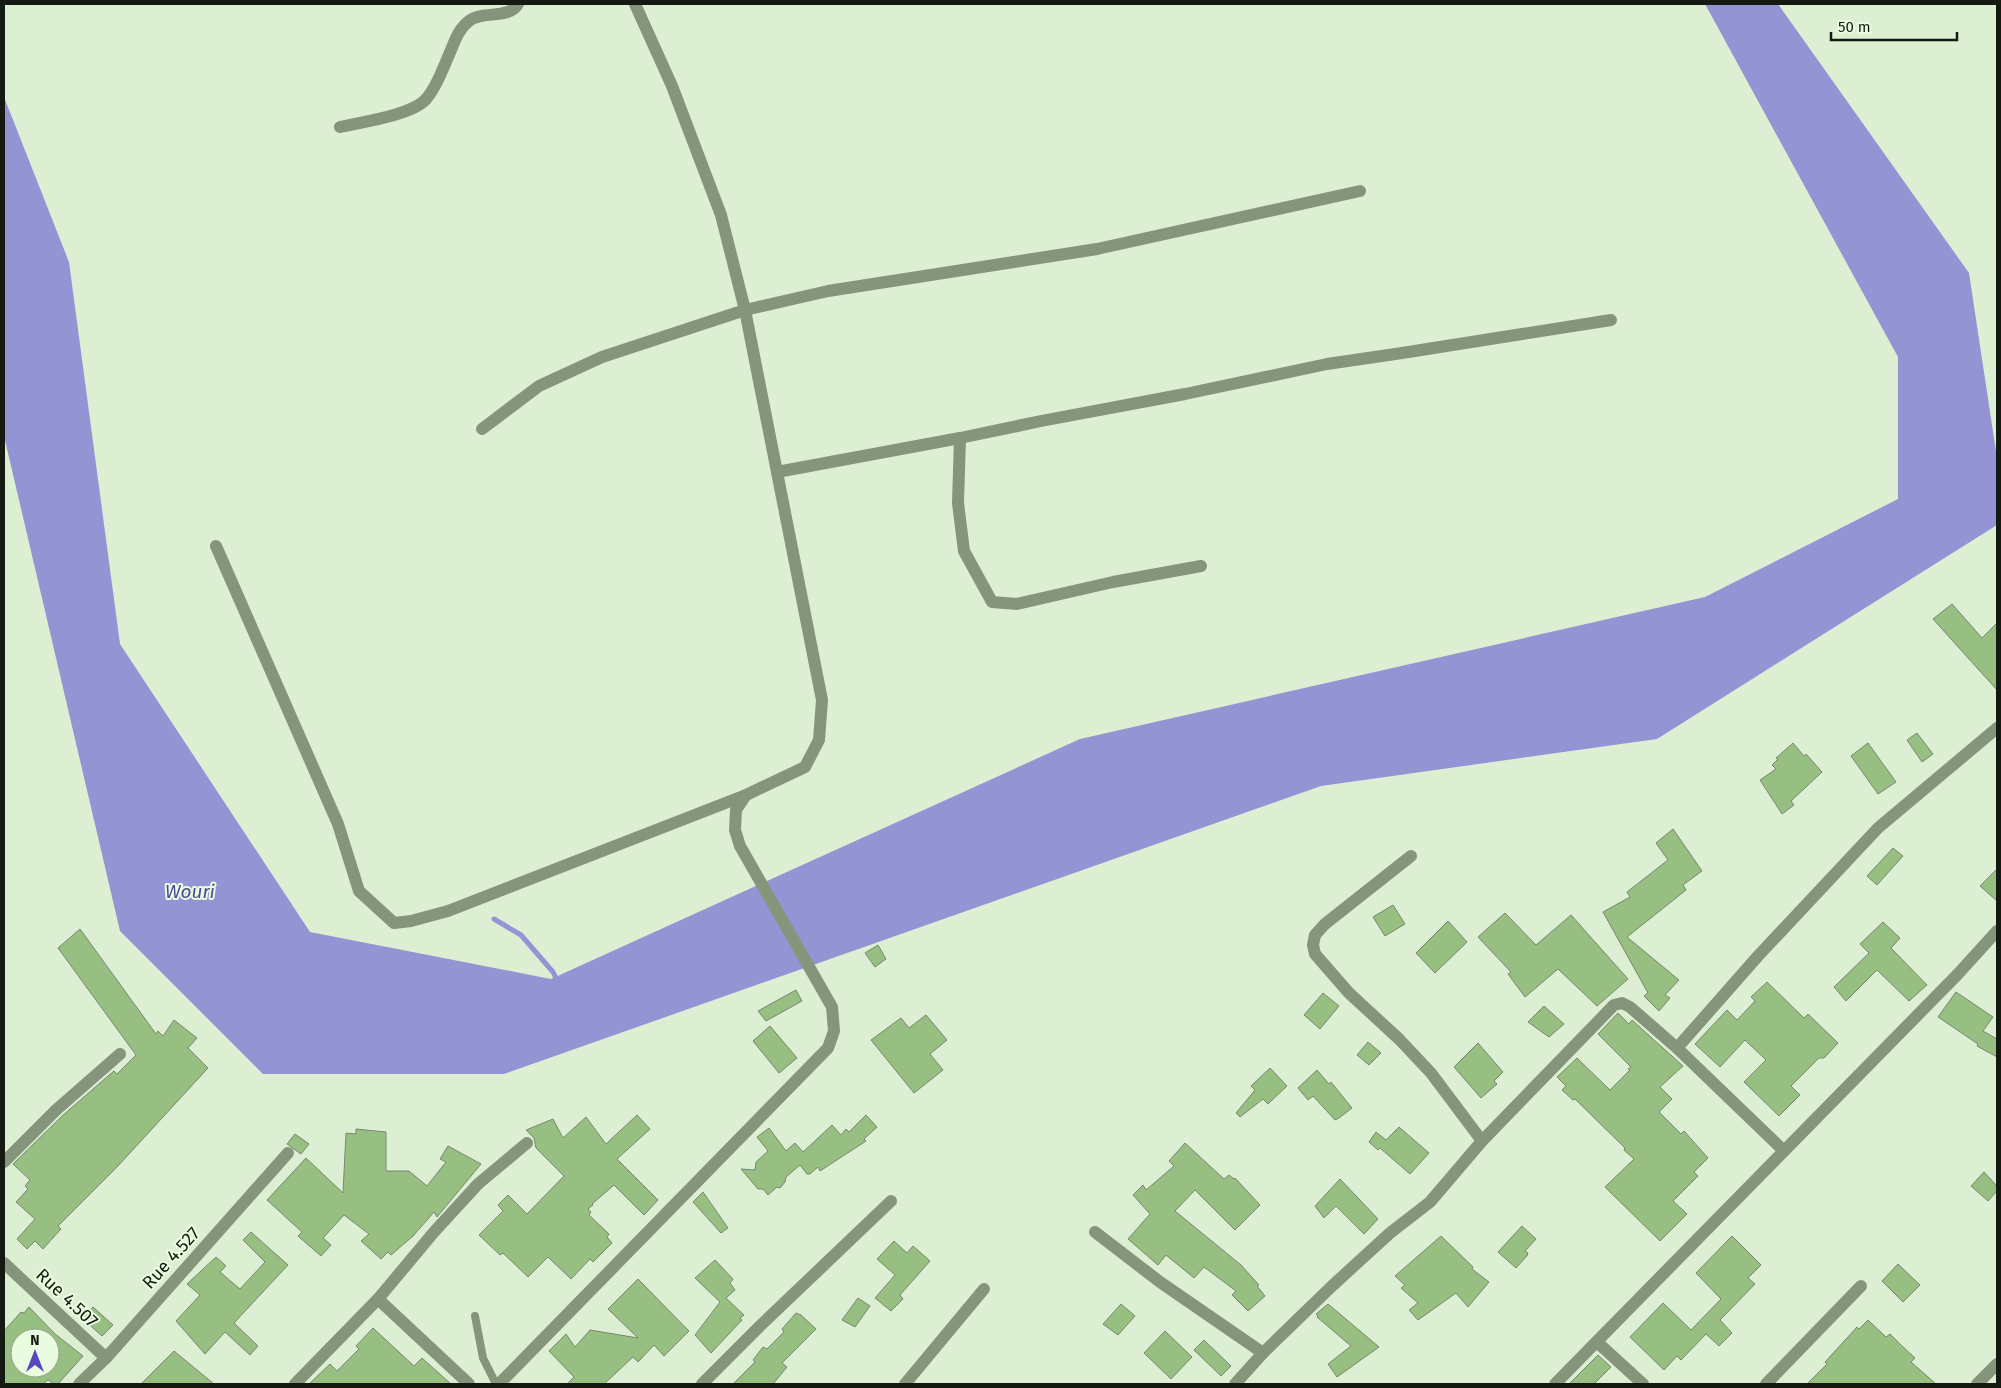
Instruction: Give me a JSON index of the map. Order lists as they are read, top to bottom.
{
  "streets": {
    "street": ["Rue 4.527", "Rue 4.507"]
  },
  "crossings": [
    ["Rue 4.527", "Rue 4.507"]
  ],
  "water": ["Wouri"],
  "scale_bar": "50 m",
  "north": "top"
}
